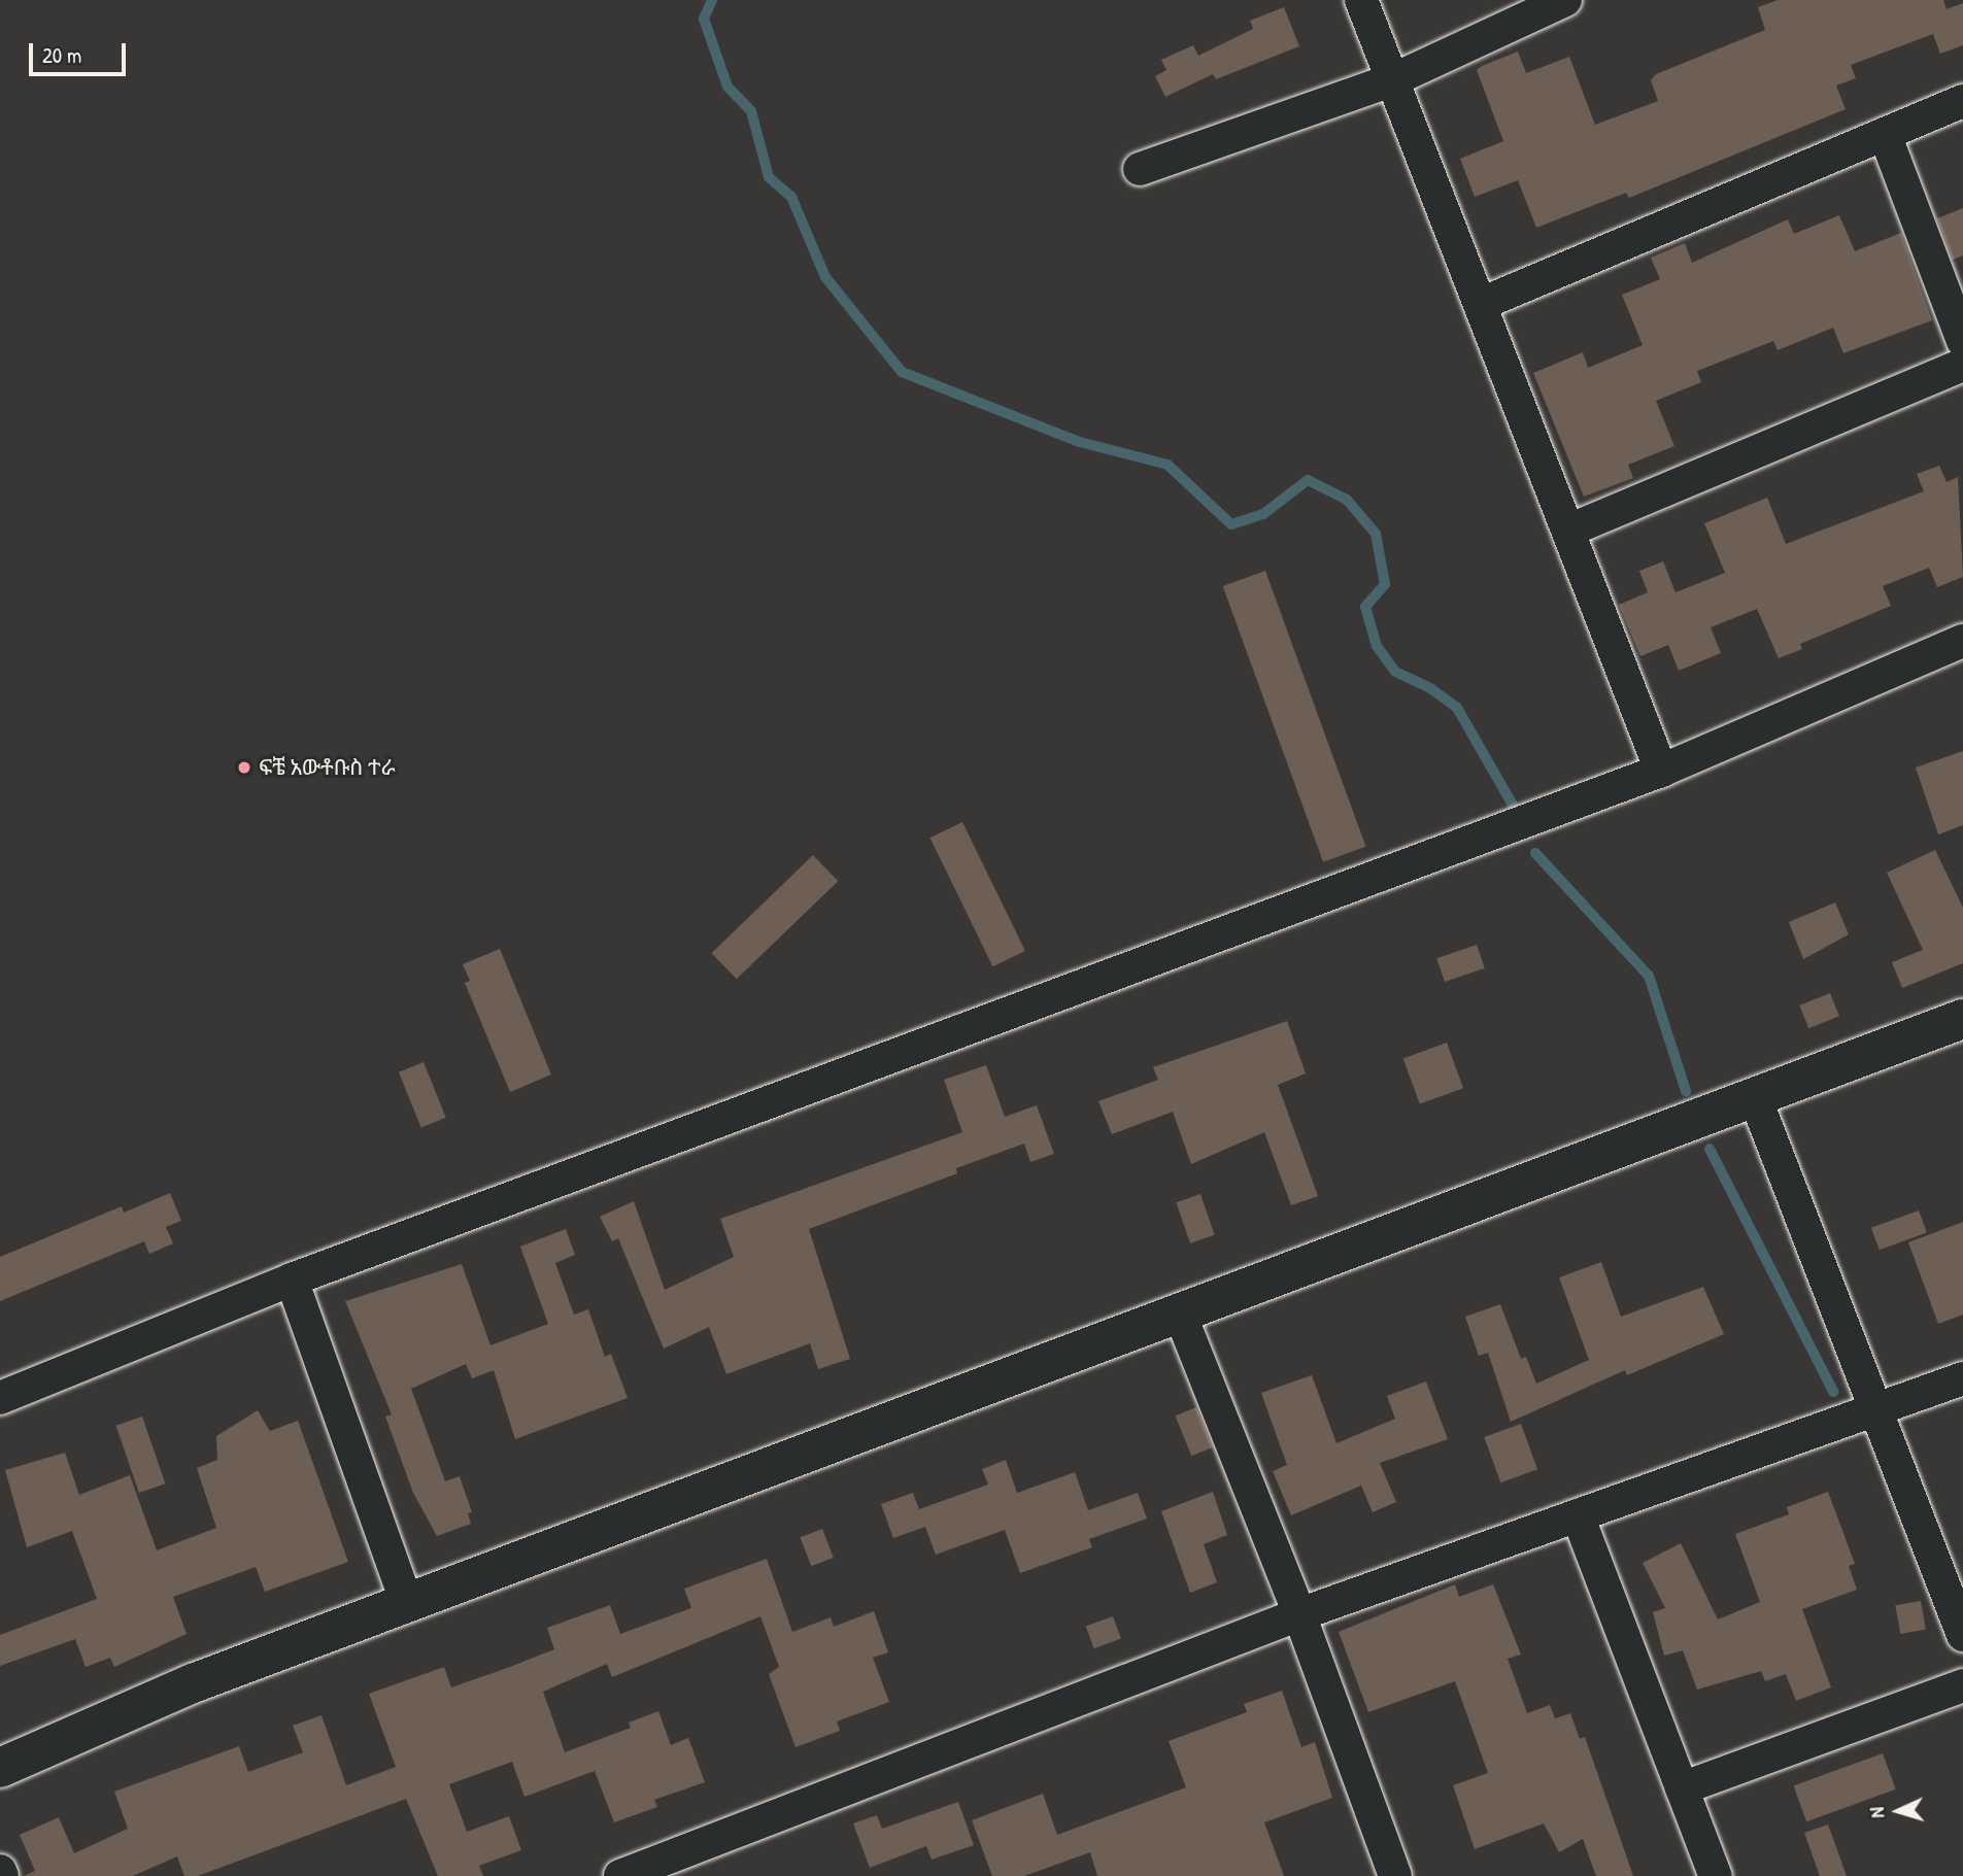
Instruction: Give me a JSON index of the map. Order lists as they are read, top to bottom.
{
  "places": ["ፍቼ አውቶቡስ ተራ"],
  "scale_bar": "20 m",
  "north": "left"
}
